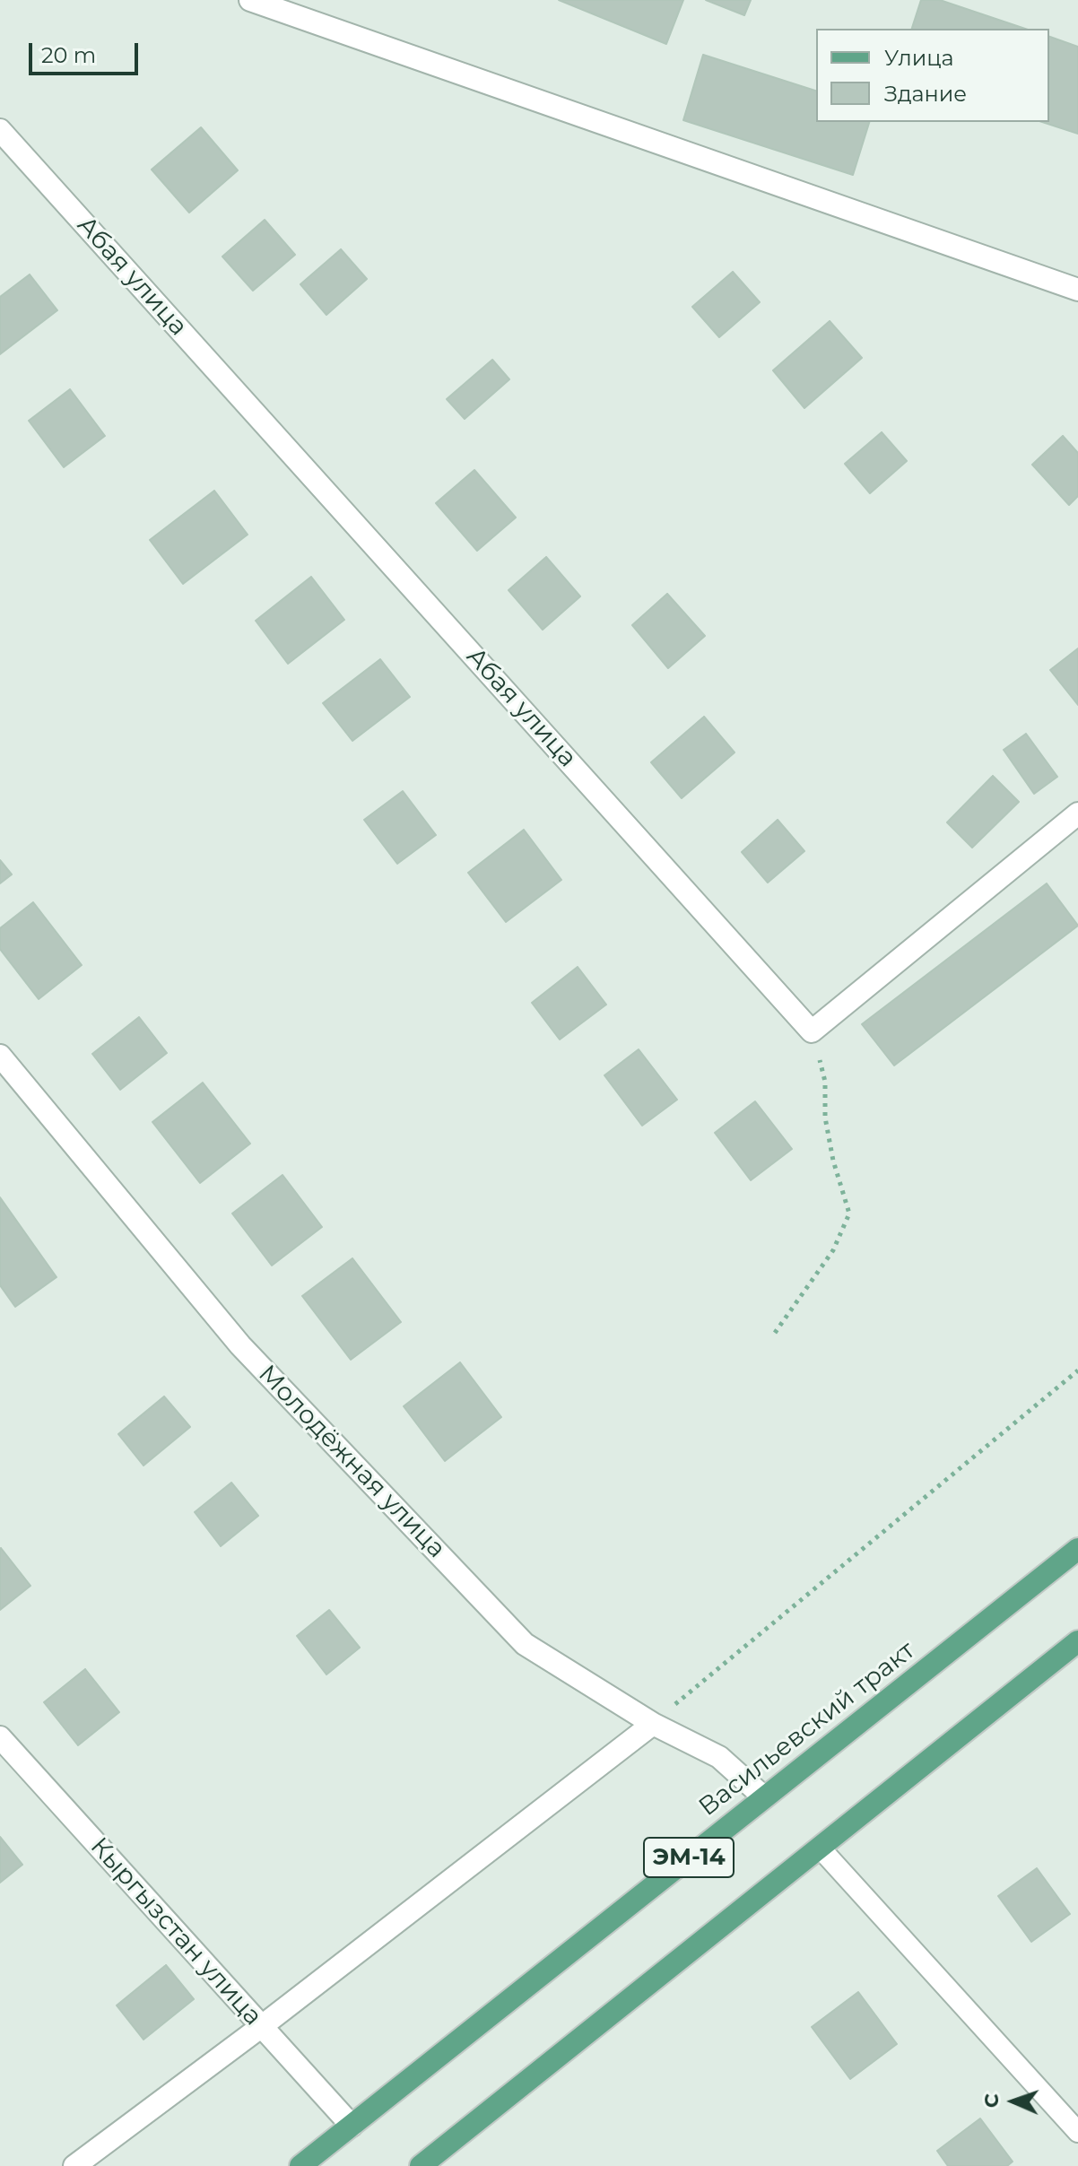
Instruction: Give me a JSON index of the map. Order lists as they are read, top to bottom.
{
  "streets": {
    "main road": ["Васильевский тракт", "ЭМ-14"],
    "street": ["Абая улица", "Молодёжная улица", "Кыргызстан улица"]
  },
  "crossings": [
    ["Молодёжная улица", "Васильевский тракт"],
    ["Васильевский тракт", "Кыргызстан улица"]
  ],
  "legend": ["Улица", "Здание"],
  "scale_bar": "20 m",
  "north": "left"
}
